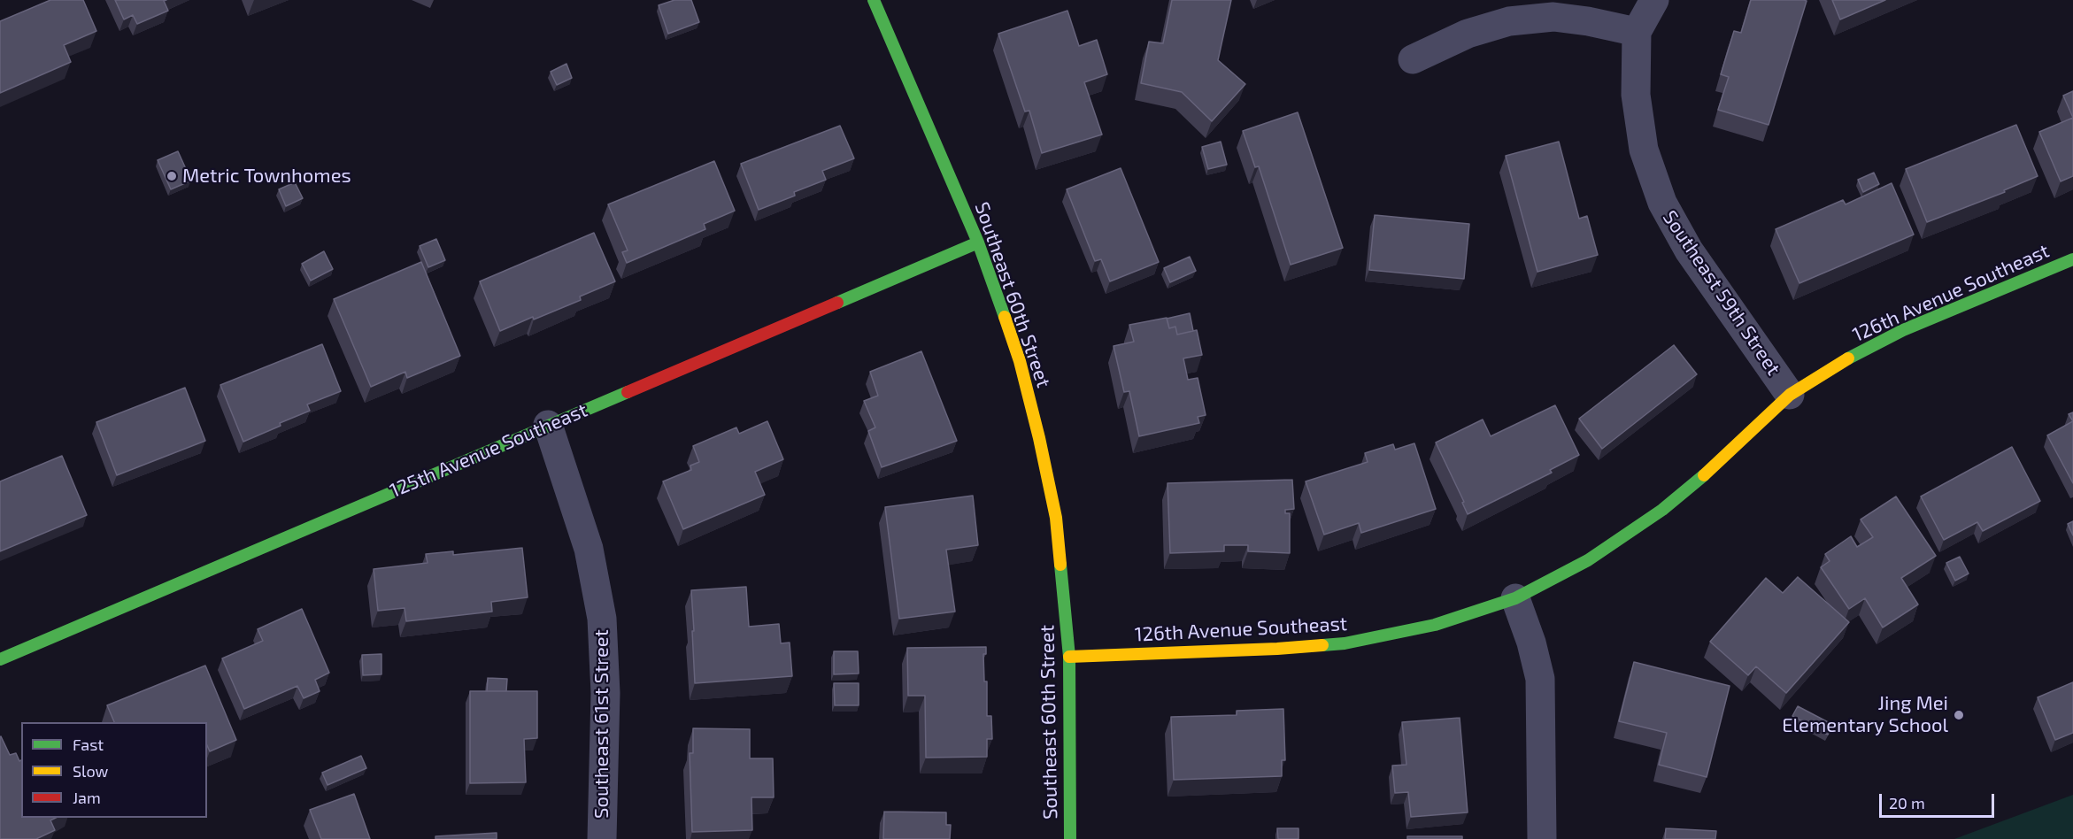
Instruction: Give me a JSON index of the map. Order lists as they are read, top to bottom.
{
  "streets": {
    "street": [
      "Southeast 59th Street",
      "126th Avenue Southeast",
      "Southeast 60th Street",
      "125th Avenue Southeast",
      "Southeast 61st Street"
    ]
  },
  "crossings": [
    ["Southeast 59th Street", "126th Avenue Southeast"],
    ["126th Avenue Southeast", "Southeast 60th Street"],
    ["Southeast 60th Street", "125th Avenue Southeast"],
    ["125th Avenue Southeast", "Southeast 61st Street"]
  ],
  "places": ["Metric Townhomes", "Jing Mei Elementary School"],
  "legend": ["Fast", "Slow", "Jam"],
  "scale_bar": "20 m"
}
